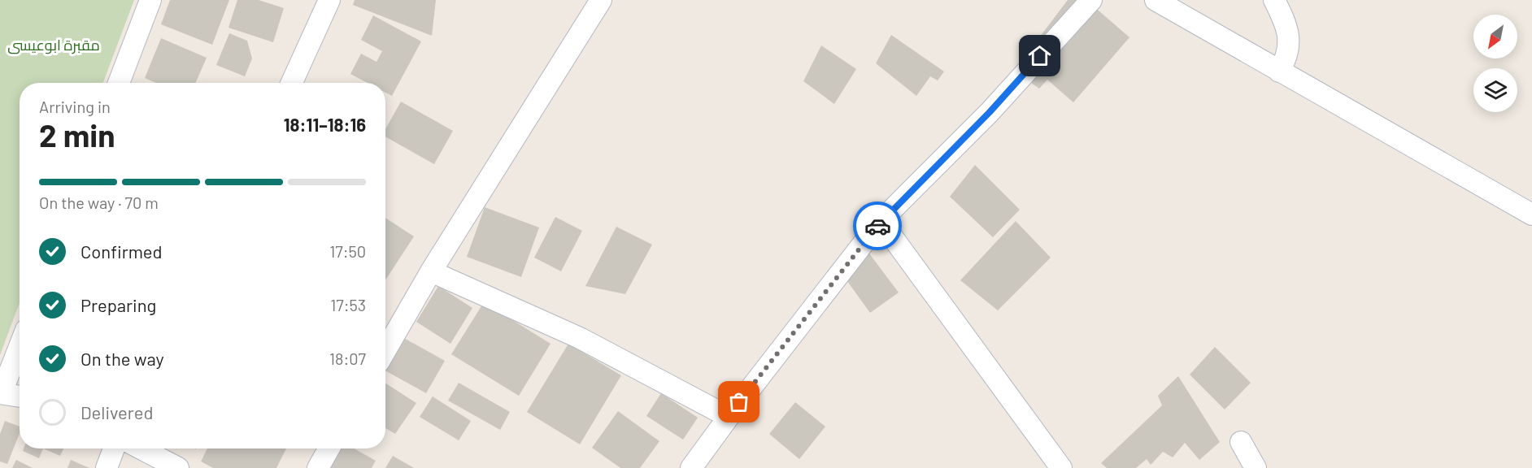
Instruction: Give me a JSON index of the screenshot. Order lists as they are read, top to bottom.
{
  "parks": ["مقبرة ابوعيسى"],
  "north": "bottom left",
  "page": {
    "heading": ["2 min", "Arriving in", "18:11–18:16"],
    "bar": "On the way · 70 m",
    "list": [
      ["Confirmed", "17:50"],
      ["Preparing", "17:53"],
      ["On the way", "18:07"],
      "Delivered"
    ]
  }
}
